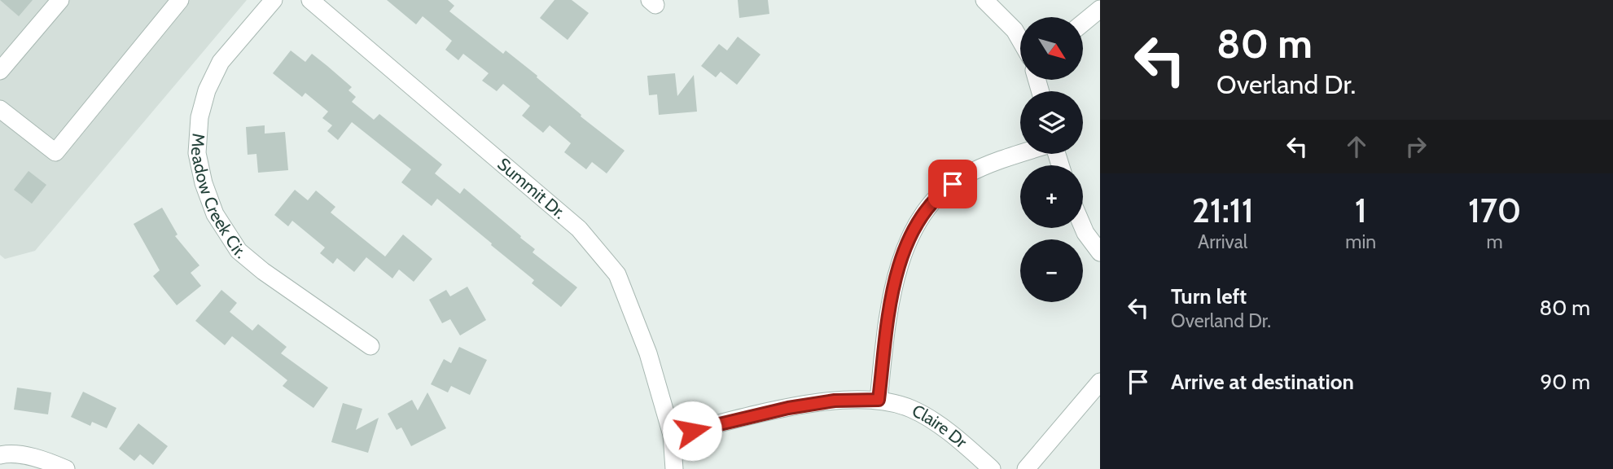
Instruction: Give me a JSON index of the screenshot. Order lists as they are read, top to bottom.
{
  "streets": {
    "street": ["Summit Dr.", "Meadow Creek Cir.", "Claire Dr"]
  },
  "crossings": [
    ["Summit Dr.", "Claire Dr"]
  ],
  "north": "bottom right",
  "page": {
    "turn": ["80 m", "Overland Dr."],
    "map_buttons": ["+", "−"],
    "eta": [
      "21:11",
      "Arrival",
      "1",
      "min",
      "170",
      "m"
    ],
    "list": [
      {
        "name": "Turn left",
        "note": "Overland Dr.",
        "value": "80 m"
      },
      {
        "name": "Arrive at destination",
        "value": "90 m"
      }
    ]
  }
}
